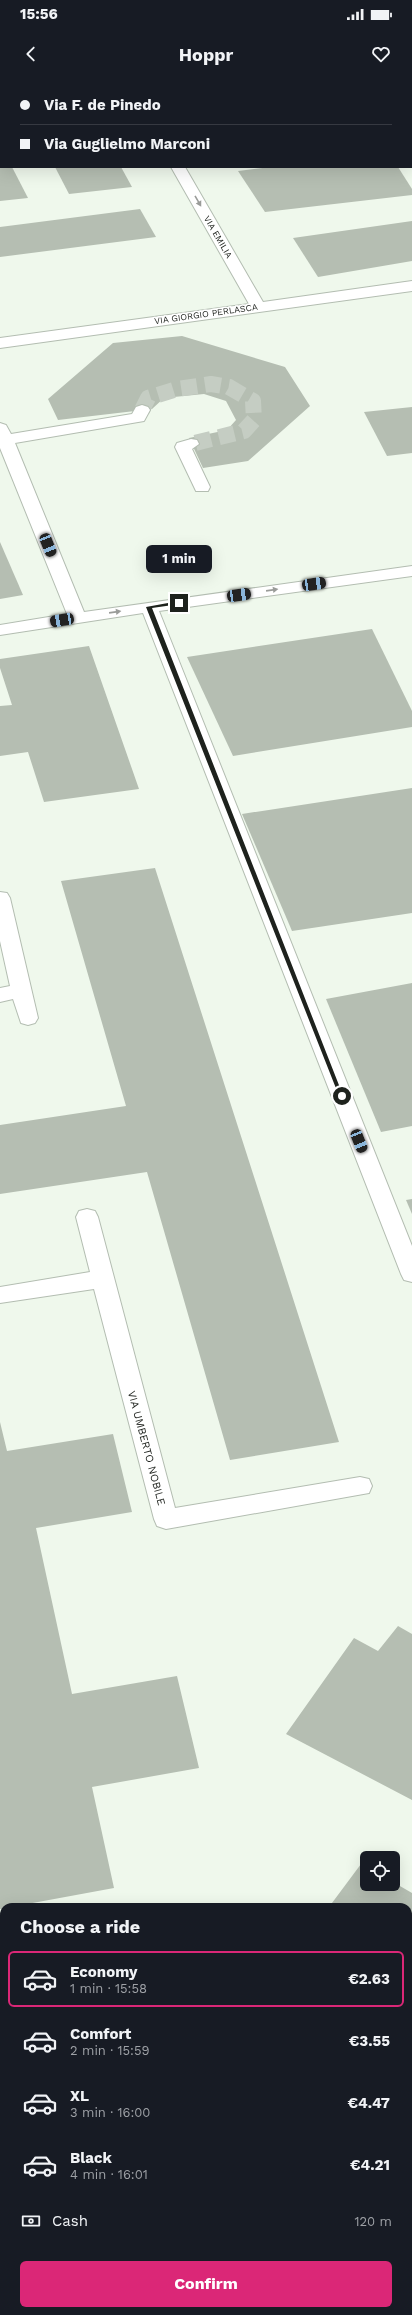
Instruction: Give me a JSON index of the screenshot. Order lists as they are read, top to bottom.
{
  "streets": {
    "street": ["VIA EMILIA", "VIA GIORGIO PERLASCA", "VIA UMBERTO NOBILE"]
  },
  "crossings": [
    ["VIA EMILIA", "VIA GIORGIO PERLASCA"]
  ],
  "one_way": ["VIA EMILIA"],
  "page": {
    "status": "15:56",
    "header": "Hoppr",
    "banner": ["Via F. de Pinedo", "Via Guglielmo Marconi"],
    "bubble": "1 min",
    "heading": "Choose a ride",
    "list": [
      {
        "name": "Economy",
        "note": "1 min · 15:58",
        "value": "€2.63"
      },
      {
        "name": "Comfort",
        "note": "2 min · 15:59",
        "value": "€3.55"
      },
      {
        "name": "XL",
        "note": "3 min · 16:00",
        "value": "€4.47"
      },
      {
        "name": "Black",
        "note": "4 min · 16:01",
        "value": "€4.21"
      }
    ],
    "pay": ["Cash", "120 m"],
    "buttons": "Confirm"
  }
}
